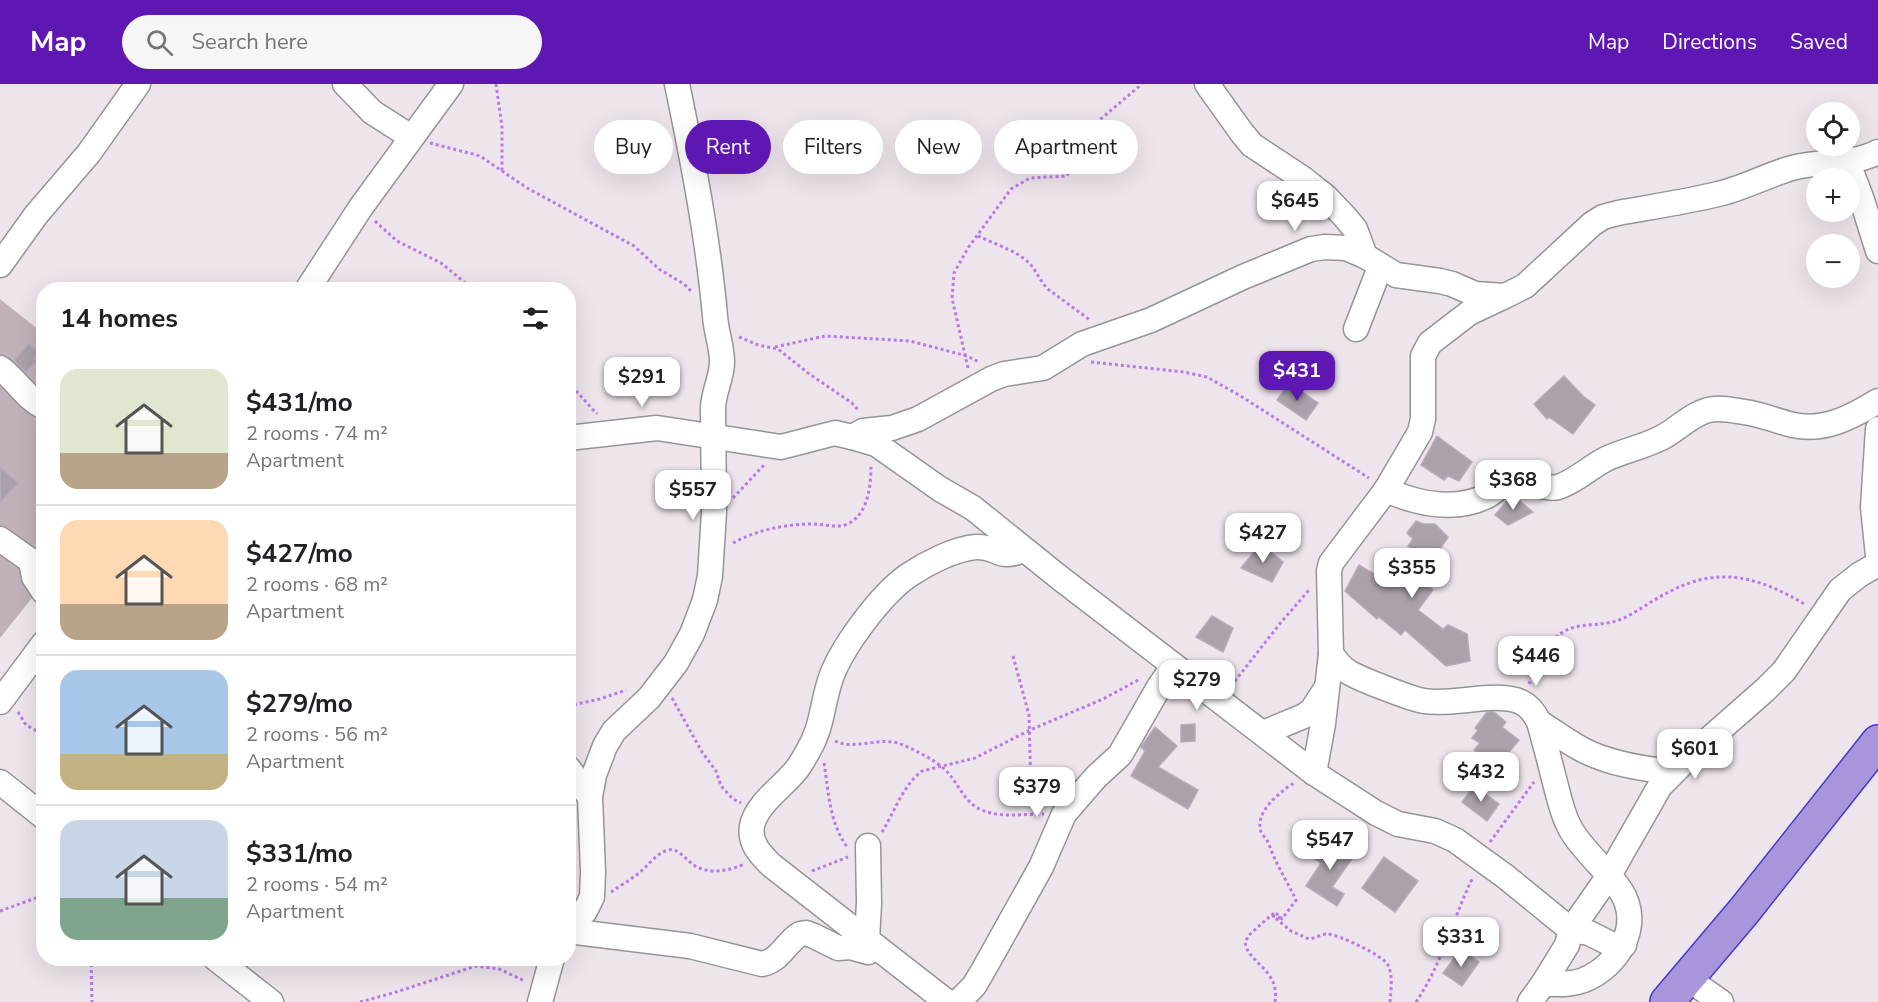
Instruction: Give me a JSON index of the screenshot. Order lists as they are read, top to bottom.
{
  "page": {
    "header": "Map",
    "search": "Search here",
    "nav": ["Map", "Directions", "Saved"],
    "map_buttons": ["+", "−"],
    "chip": [
      "Buy",
      "Rent",
      "Filters",
      "New",
      "Apartment"
    ],
    "price": [
      "$645",
      "$431",
      "$291",
      "$368",
      "$557",
      "$427",
      "$355",
      "$446",
      "$279",
      "$601",
      "$432",
      "$379",
      "$547",
      "$331"
    ],
    "heading": "14 homes",
    "list": [
      {
        "name": "$431/mo",
        "note": "2 rooms · 74 m² · Apartment"
      },
      {
        "name": "$427/mo",
        "note": "2 rooms · 68 m² · Apartment"
      },
      {
        "name": "$279/mo",
        "note": "2 rooms · 56 m² · Apartment"
      },
      {
        "name": "$331/mo",
        "note": "2 rooms · 54 m² · Apartment"
      }
    ]
  }
}
